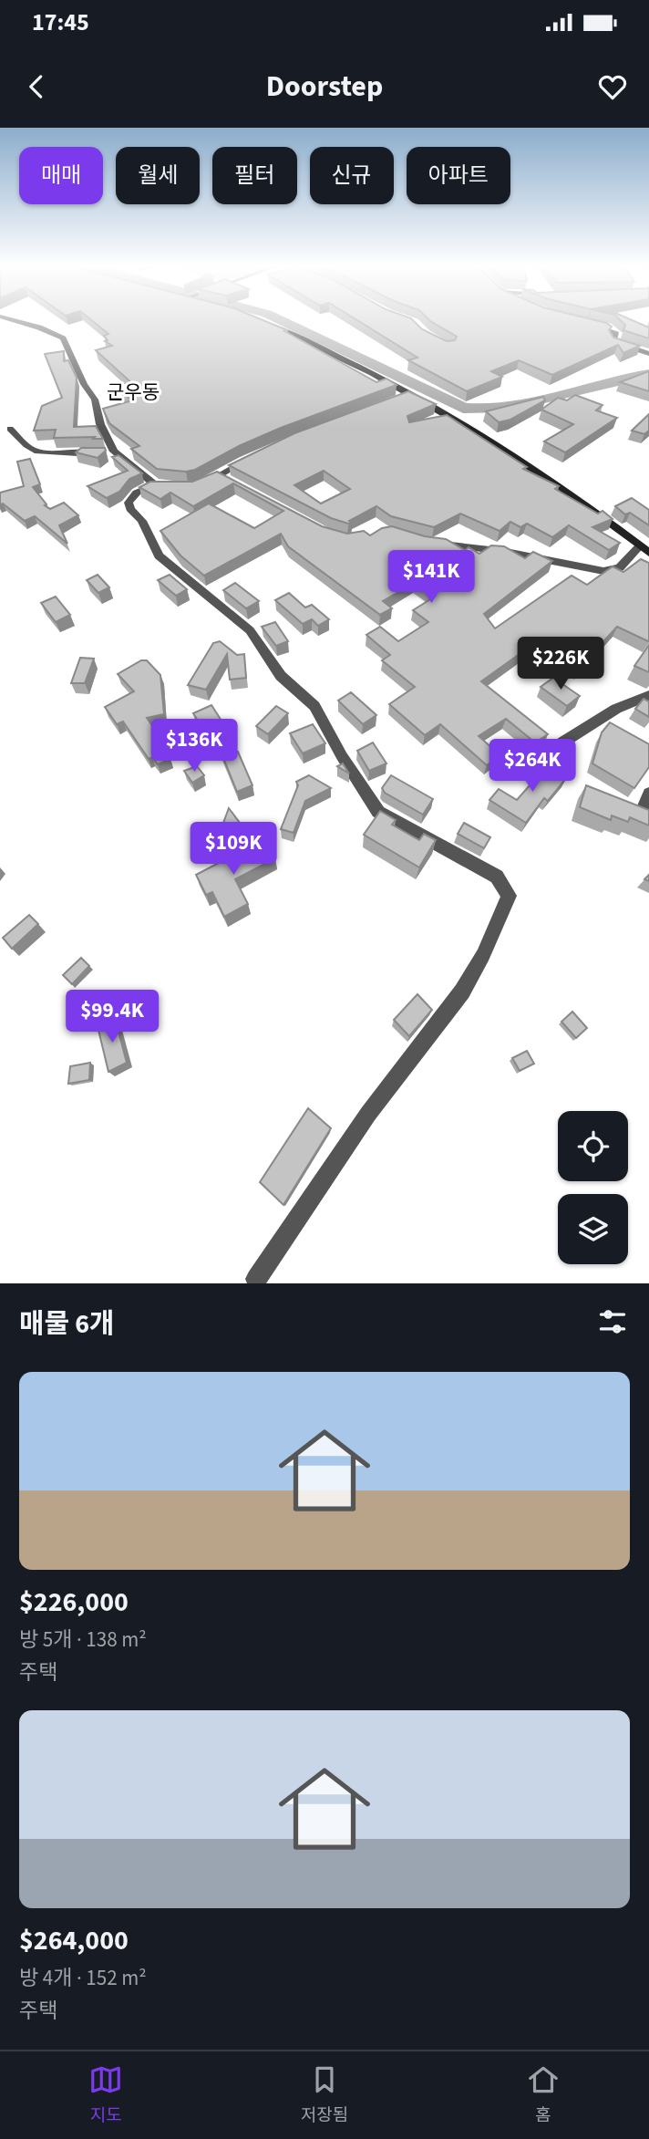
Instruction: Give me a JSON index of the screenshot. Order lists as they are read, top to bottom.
{
  "districts": ["군우동"],
  "page": {
    "status": "17:45",
    "header": "Doorstep",
    "chip": [
      "매매",
      "월세",
      "필터",
      "신규",
      "아파트"
    ],
    "price": [
      "$141K",
      "$226K",
      "$136K",
      "$264K",
      "$109K",
      "$99.4K"
    ],
    "heading": "매물 6개",
    "list": [
      {
        "name": "$226,000",
        "note": "방 5개 · 138 m² · 주택"
      },
      {
        "name": "$264,000",
        "note": "방 4개 · 152 m² · 주택"
      }
    ],
    "tabs": ["지도", "저장됨", "홈"]
  }
}
